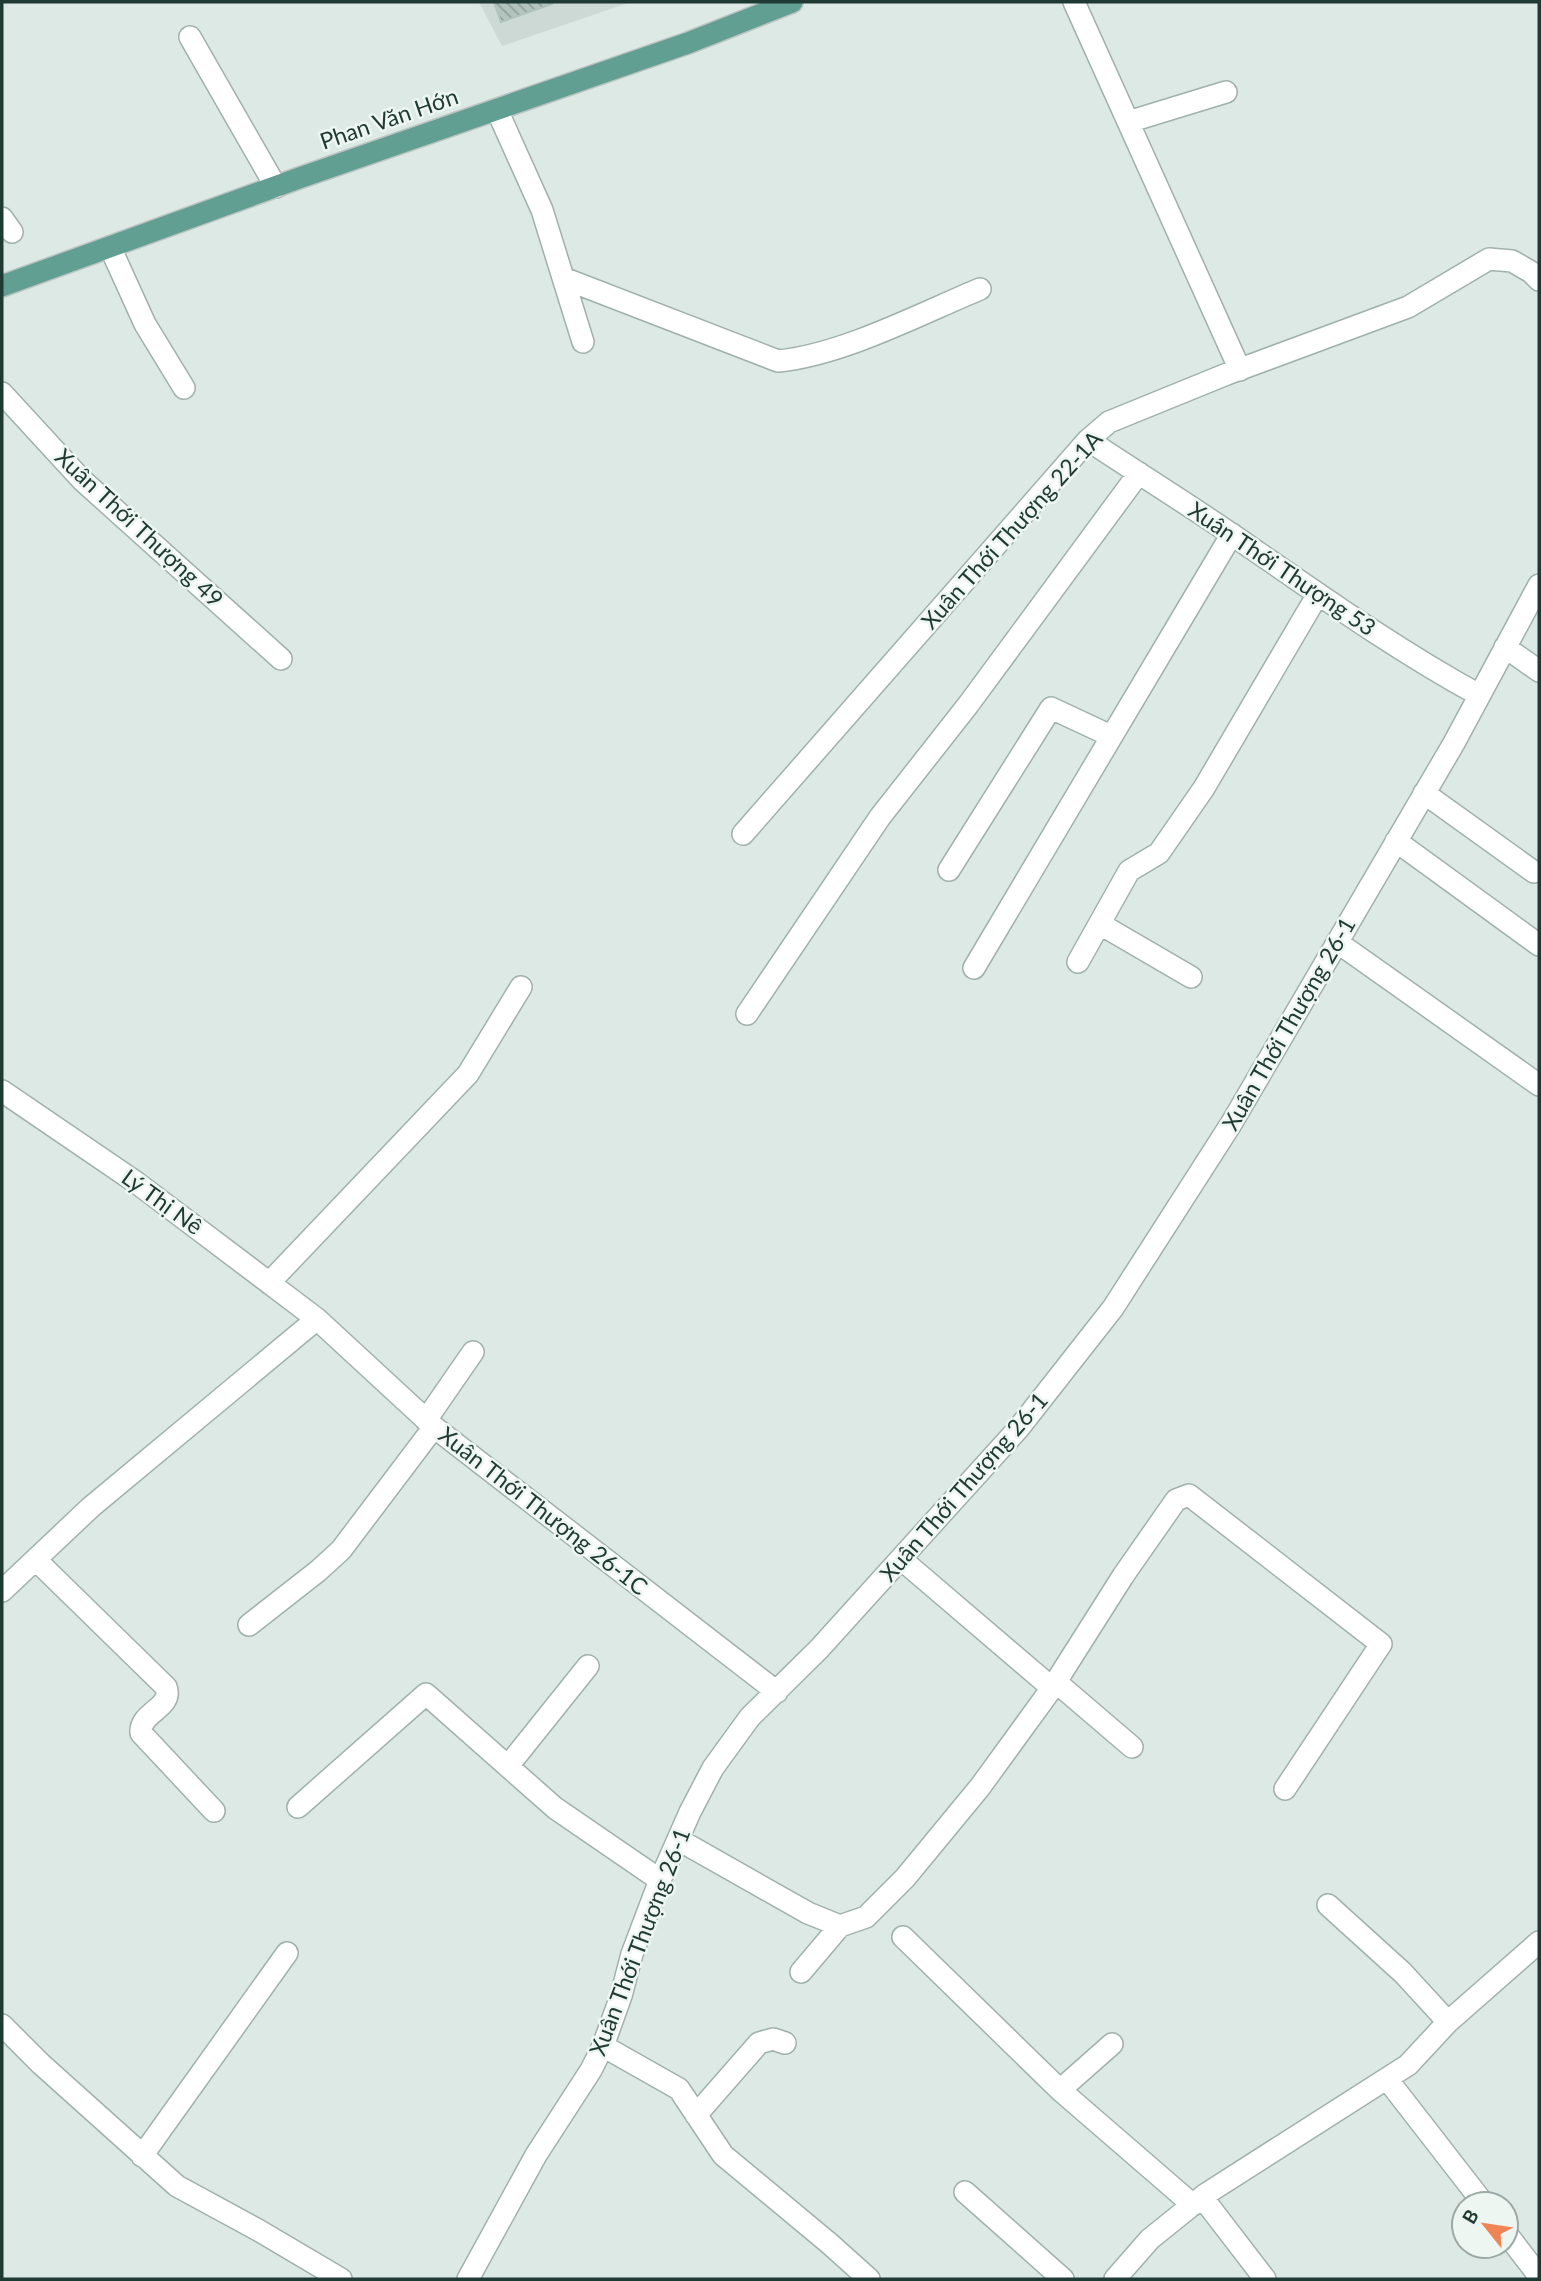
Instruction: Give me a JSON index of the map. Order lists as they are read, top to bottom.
{
  "streets": {
    "main road": ["Phan Văn Hớn"],
    "street": [
      "Xuân Thới Thượng 49",
      "Xuân Thới Thượng 22-1A",
      "Xuân Thới Thượng 53",
      "Xuân Thới Thượng 26-1",
      "Lý Thị Nê",
      "Xuân Thới Thượng 26-1C"
    ]
  },
  "crossings": [
    ["Xuân Thới Thượng 22-1A", "Xuân Thới Thượng 53"],
    ["Xuân Thới Thượng 53", "Xuân Thới Thượng 26-1"],
    ["Xuân Thới Thượng 26-1", "Xuân Thới Thượng 26-1C"],
    ["Lý Thị Nê", "Xuân Thới Thượng 26-1C"]
  ],
  "north": "top left"
}
